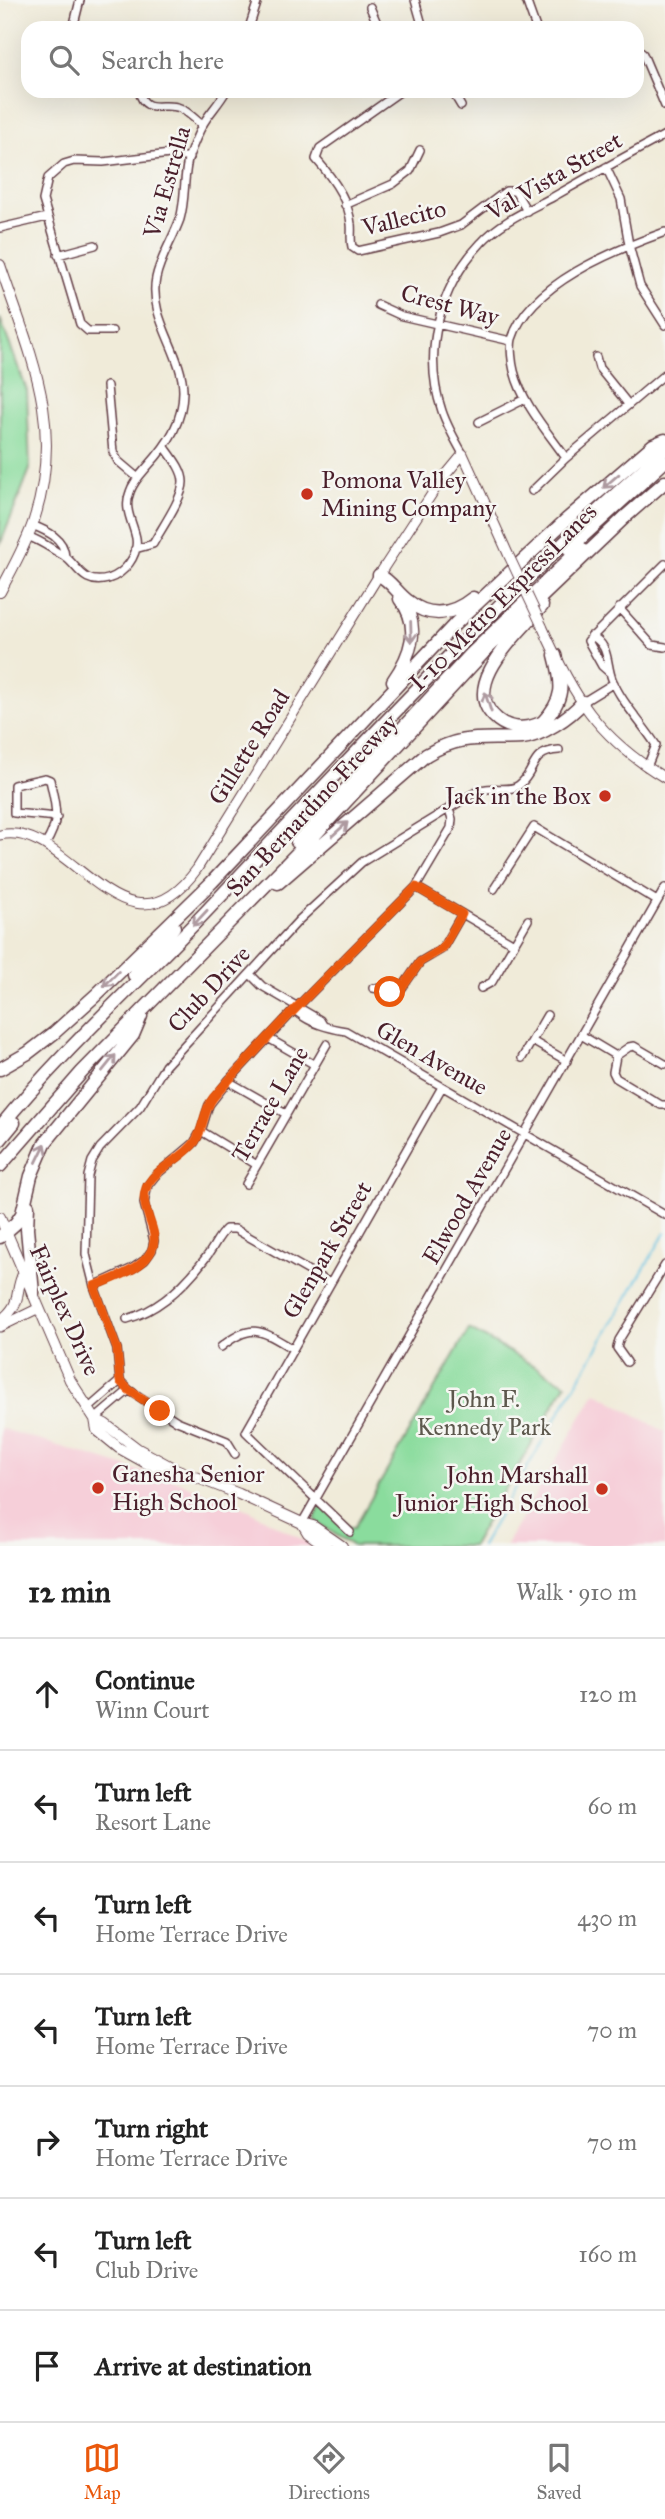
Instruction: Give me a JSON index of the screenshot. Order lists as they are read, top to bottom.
{
  "streets": {
    "highway": ["I-10 Metro ExpressLanes", "San Bernardino Freeway"],
    "main road": ["Fairplex Drive"],
    "street": [
      "Val Vista Street",
      "Via Estrella",
      "Vallecito",
      "Crest Way",
      "Gillette Road",
      "Club Drive",
      "Glen Avenue",
      "Terrace Lane",
      "Elwood Avenue",
      "Glenpark Street"
    ]
  },
  "crossings": [
    ["Val Vista Street", "Vallecito"],
    ["Val Vista Street", "Crest Way"],
    ["Val Vista Street", "Gillette Road"],
    ["I-10 Metro ExpressLanes", "San Bernardino Freeway"],
    ["Club Drive", "Glen Avenue"],
    ["Glen Avenue", "Elwood Avenue"],
    ["Glen Avenue", "Glenpark Street"],
    ["Elwood Avenue", "Glenpark Street"],
    ["Elwood Avenue", "Fairplex Drive"]
  ],
  "parks": ["John F. Kennedy Park"],
  "places": [
    "Pomona Valley Mining Company",
    "Jack in the Box",
    "Ganesha Senior High School",
    "John Marshall Junior High School"
  ],
  "page": {
    "search": "Search here",
    "heading": ["12 min", "Walk · 910 m"],
    "list": [
      ["Continue", "Winn Court", "120 m"],
      ["Turn left", "Resort Lane", "60 m"],
      ["Turn left", "Home Terrace Drive", "430 m"],
      ["Turn left", "Home Terrace Drive", "70 m"],
      ["Turn right", "Home Terrace Drive", "70 m"],
      ["Turn left", "Club Drive", "160 m"],
      "Arrive at destination"
    ],
    "nav": ["Map", "Directions", "Saved"]
  }
}
